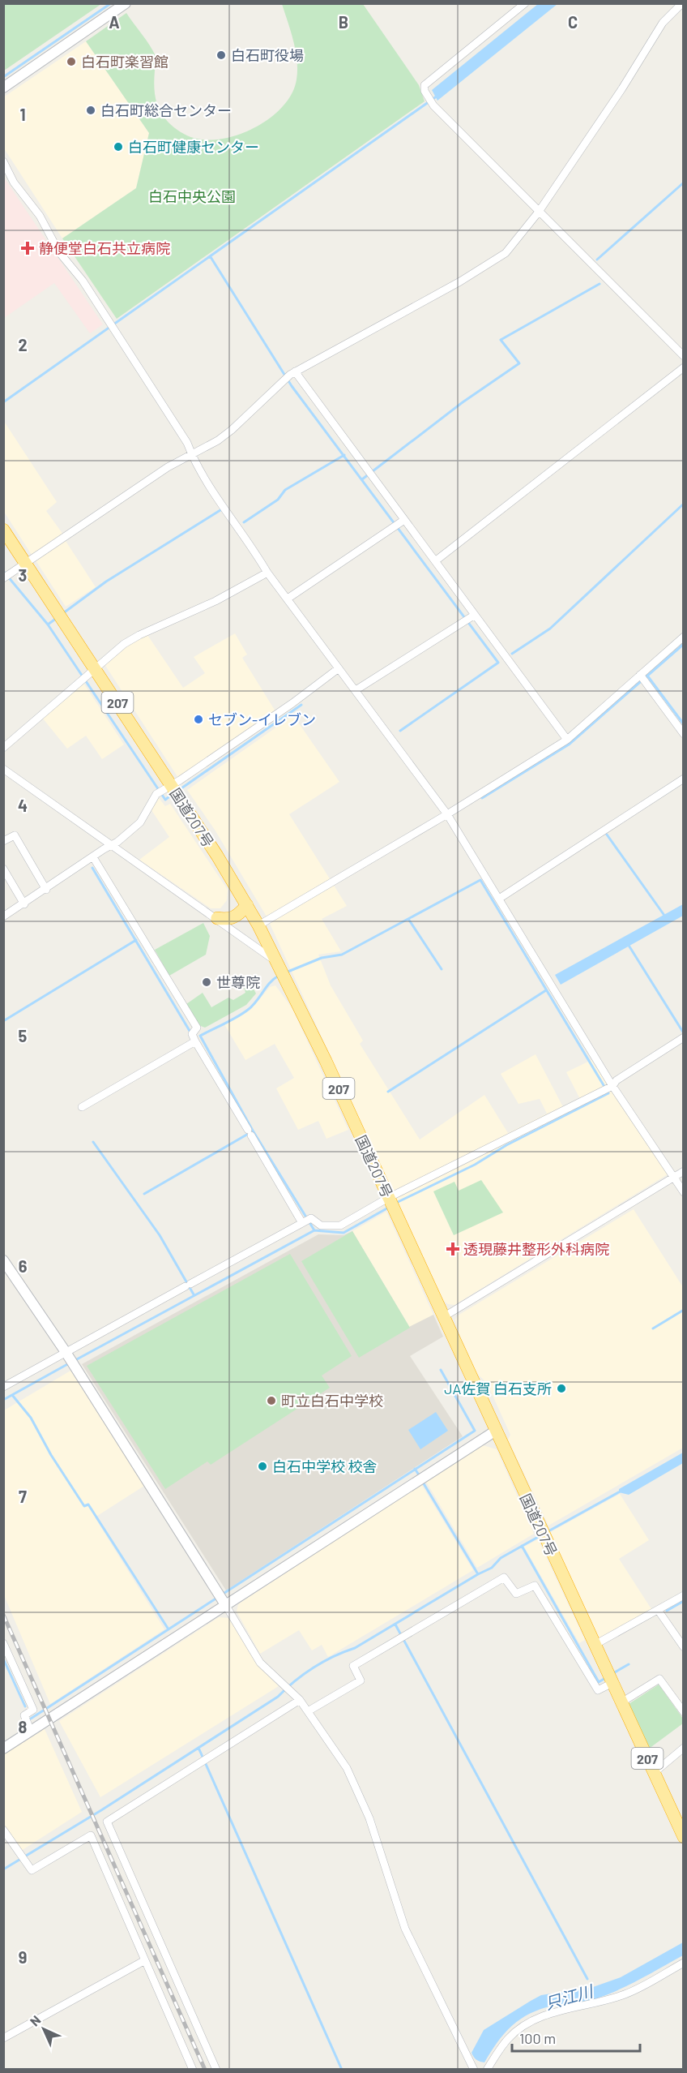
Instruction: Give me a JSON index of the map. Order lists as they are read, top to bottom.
{
  "streets": {
    "highway": ["207", "国道207号"]
  },
  "water": ["只江川"],
  "parks": ["白石中央公園"],
  "places": {
    "other": [
      "白石町役場",
      "白石町楽習館",
      "白石町総合センター",
      "白石町健康センター",
      "セブン-イレブン",
      "世尊院",
      "JA佐賀 白石支所",
      "町立白石中学校",
      "白石中学校 校舎"
    ],
    "health": ["静便堂白石共立病院", "透現藤井整形外科病院"]
  },
  "scale_bar": "100 m",
  "north": "top left",
  "grid": {
    "columns": ["A", "B", "C"],
    "rows": [
      "1",
      "2",
      "3",
      "4",
      "5",
      "6",
      "7",
      "8",
      "9"
    ]
  }
}
